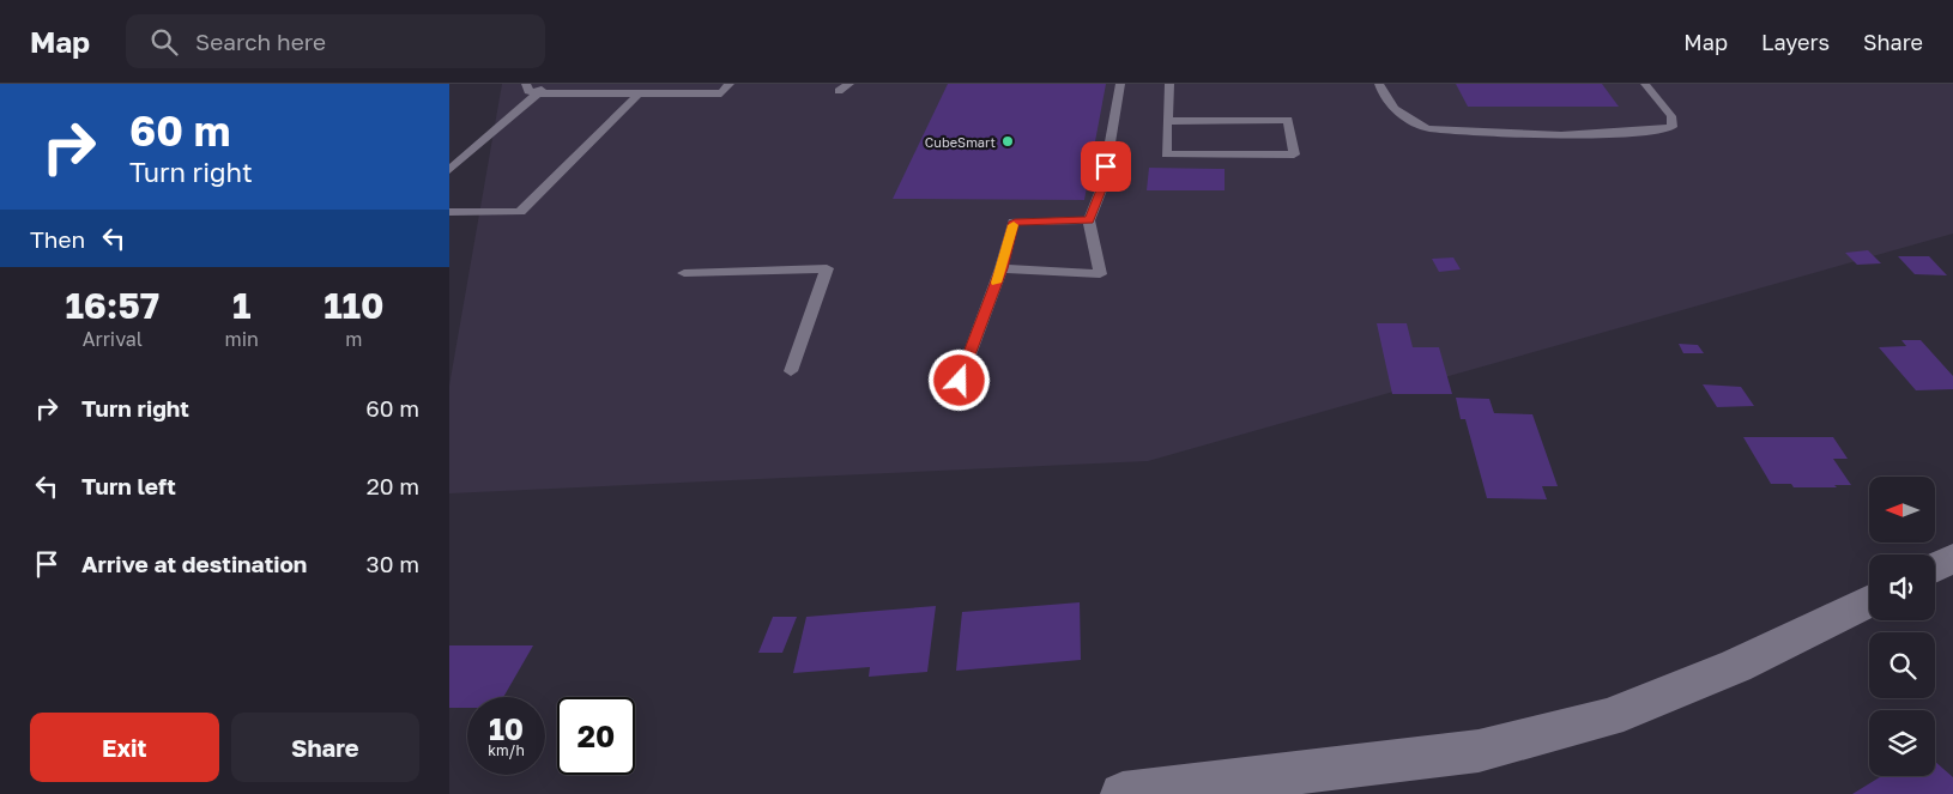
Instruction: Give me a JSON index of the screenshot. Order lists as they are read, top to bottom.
{
  "places": ["CubeSmart"],
  "north": "left",
  "page": {
    "header": "Map",
    "search": "Search here",
    "nav": ["Map", "Layers", "Share"],
    "turn": ["60 m", "Turn right"],
    "then": "Then",
    "eta": [
      "16:57",
      "Arrival",
      "1",
      "min",
      "110",
      "m"
    ],
    "list": [
      {
        "name": "Turn right",
        "value": "60 m"
      },
      {
        "name": "Turn left",
        "value": "20 m"
      },
      {
        "name": "Arrive at destination",
        "value": "30 m"
      }
    ],
    "speed": "10 km/h",
    "limit": "20",
    "buttons": ["Exit", "Share"]
  }
}
